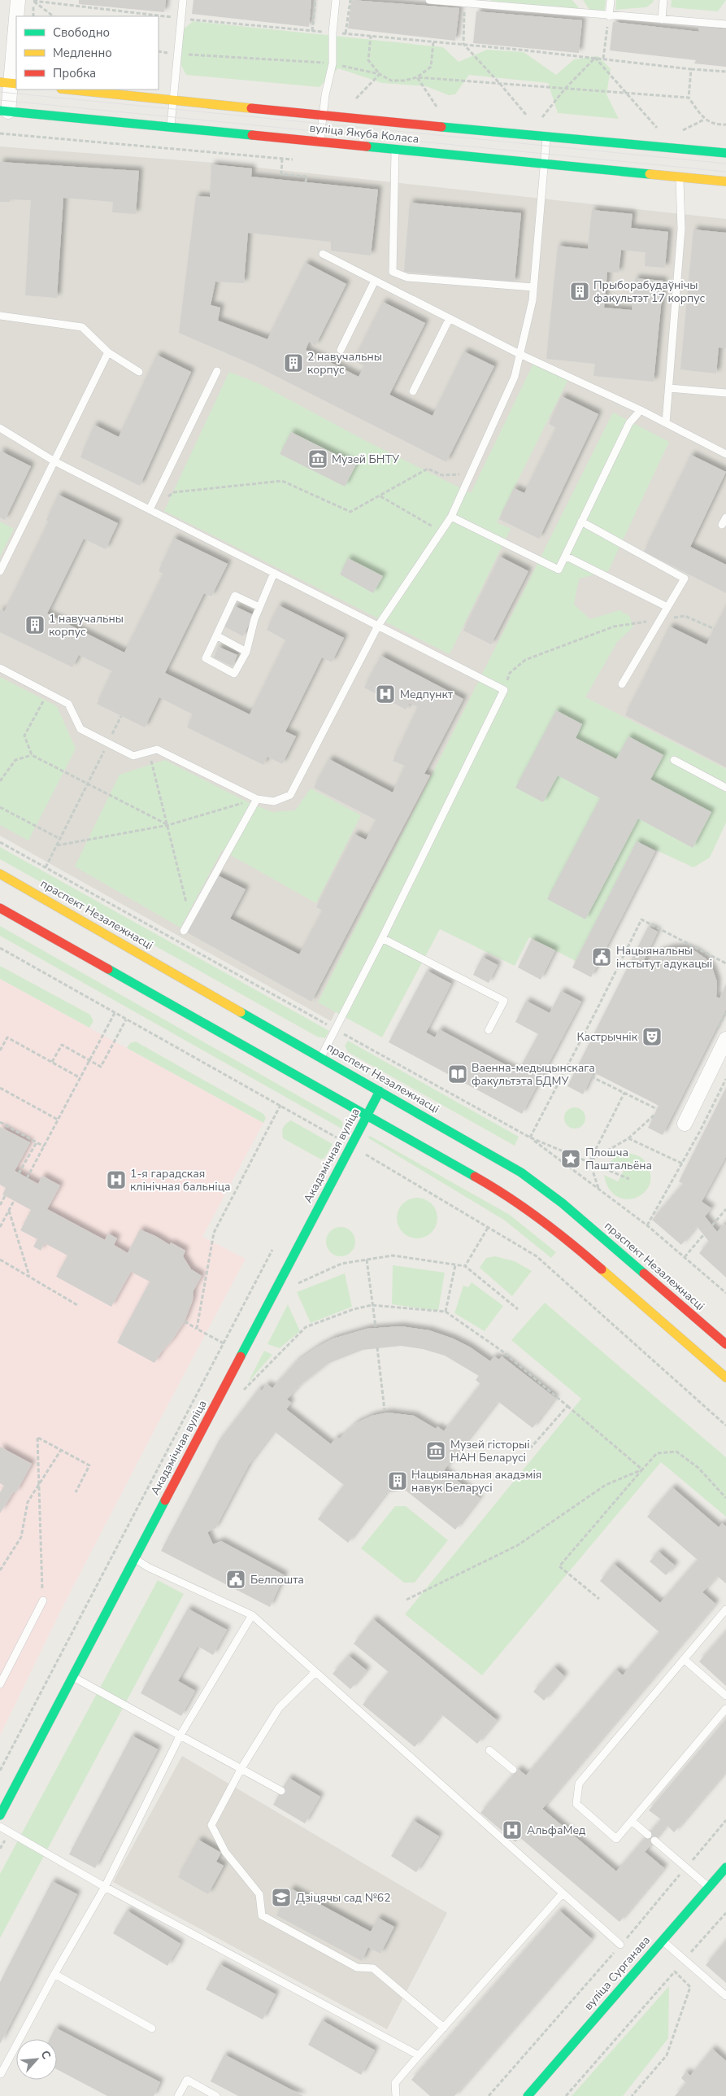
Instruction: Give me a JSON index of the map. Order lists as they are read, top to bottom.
{
  "streets": {
    "main road": [
      "вуліца Якуба Коласа",
      "праспект Незалежнасці",
      "Акадэмічная вуліца",
      "вуліца Сурганава"
    ]
  },
  "crossings": [
    ["праспект Незалежнасці", "Акадэмічная вуліца"]
  ],
  "places": {
    "building": [
      "Прыборабудаўнічы факультэт 17 корпус",
      "2 навучальны корпус",
      "1 навучальны корпус",
      "Нацыянальная акадэмія навук Беларусі"
    ],
    "museum": ["Музей БНТУ", "Музей гісторыі НАН Беларусі"],
    "hospital": ["Медпункт", "1-я гарадская клінічная бальніца", "АльфаМед"],
    "public building": ["Нацыянальны інстытут адукацыі", "Белпошта"],
    "theatre": ["Кастрычнік"],
    "library": ["Ваенна-медыцынскага факультэта БДМУ"],
    "place": ["Плошча Паштальёна"],
    "school or university": ["Дзіцячы сад №62"]
  },
  "legend": ["Свободно", "Медленно", "Пробка"],
  "north": "top right"
}
